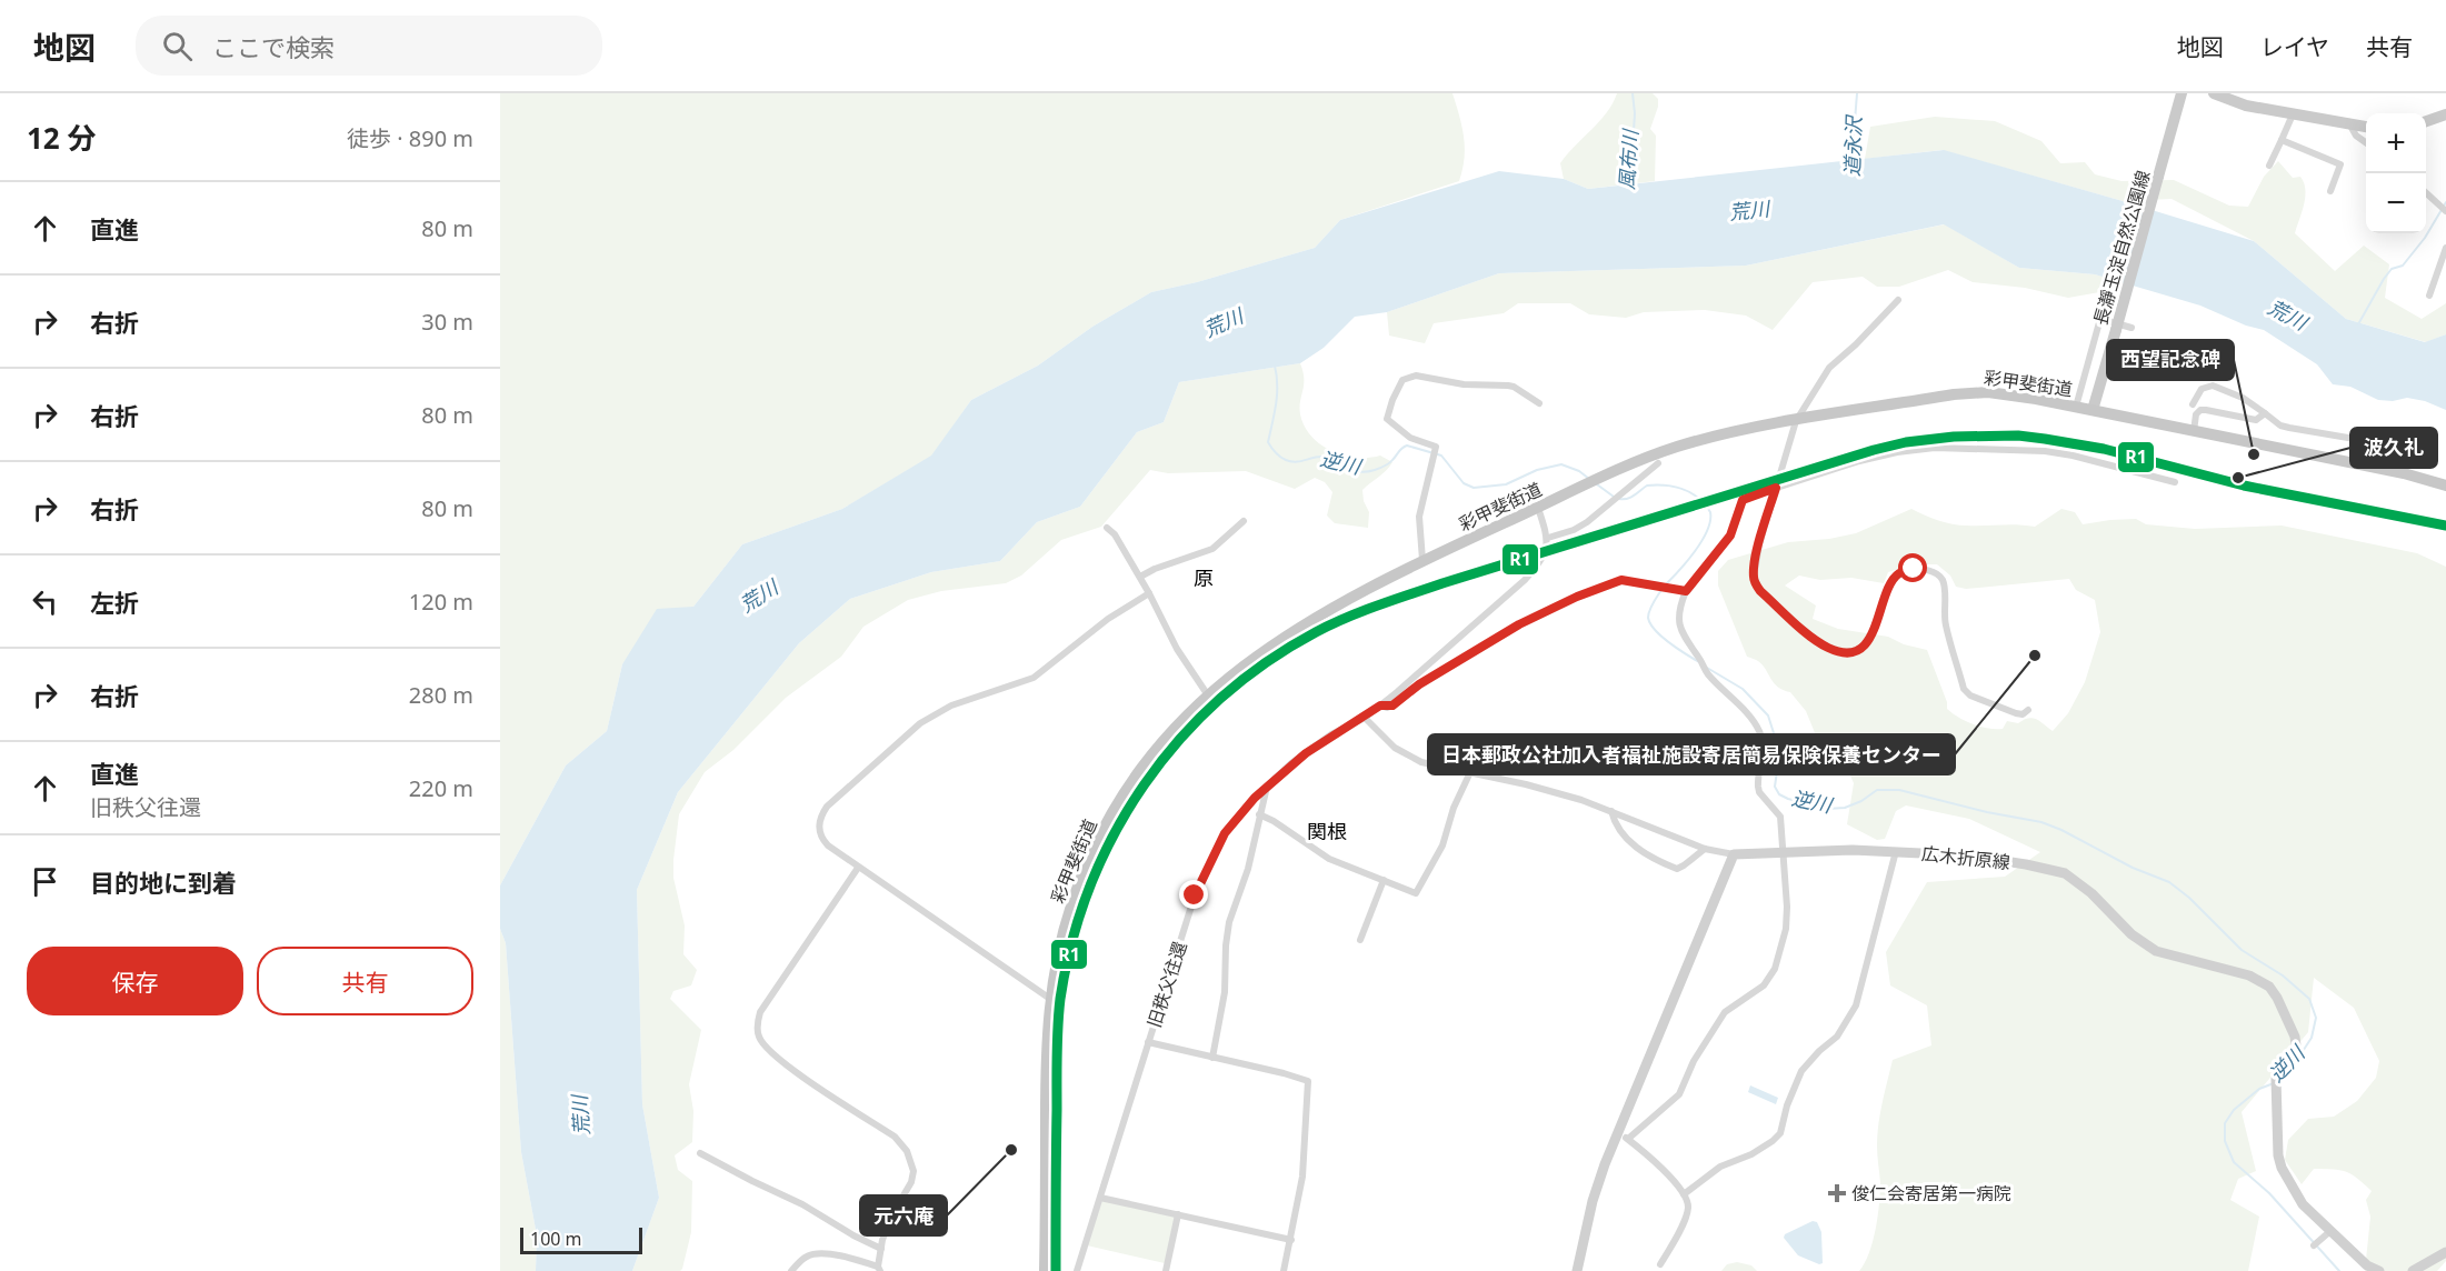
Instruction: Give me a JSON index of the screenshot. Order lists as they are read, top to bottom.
{
  "streets": {
    "highway": ["彩甲斐街道"],
    "main road": ["長瀞玉淀自然公園線", "広木折原線"],
    "street": ["旧秩父往還"]
  },
  "crossings": [
    ["長瀞玉淀自然公園線", "彩甲斐街道"]
  ],
  "districts": ["原", "関根"],
  "water": [
    "道永沢",
    "風布川",
    "荒川",
    "逆川"
  ],
  "places": {
    "other": [
      "西望記念碑",
      "波久礼",
      "日本郵政公社加入者福祉施設寄居簡易保険保養センター",
      "元六庵"
    ],
    "health": ["俊仁会寄居第一病院"]
  },
  "lines": ["transit line R1"],
  "scale_bar": "100 m",
  "page": {
    "header": "地図",
    "search": "ここで検索",
    "nav": ["地図", "レイヤ", "共有"],
    "heading": ["12 分", "徒歩 · 890 m"],
    "map_buttons": ["+", "−"],
    "list": [
      ["直進", "80 m"],
      ["右折", "30 m"],
      ["右折", "80 m"],
      ["右折", "80 m"],
      ["左折", "120 m"],
      ["右折", "280 m"],
      ["直進", "旧秩父往還", "220 m"],
      "目的地に到着"
    ],
    "buttons": ["保存", "共有"],
    "scale": "100 m"
  }
}
